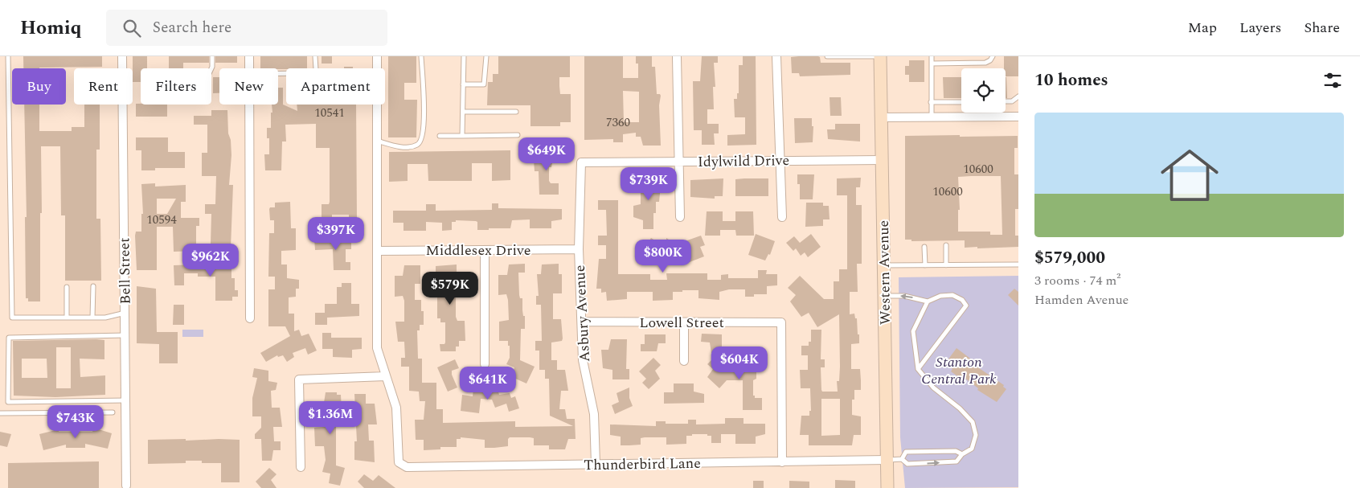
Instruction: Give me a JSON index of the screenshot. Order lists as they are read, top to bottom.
{
  "streets": {
    "street": [
      "Idylwild Drive",
      "Middlesex Drive",
      "Bell Street",
      "Western Avenue",
      "Asbury Avenue",
      "Lowell Street",
      "Thunderbird Lane"
    ]
  },
  "crossings": [
    ["Idylwild Drive", "Western Avenue"],
    ["Idylwild Drive", "Asbury Avenue"],
    ["Middlesex Drive", "Asbury Avenue"],
    ["Western Avenue", "Thunderbird Lane"],
    ["Asbury Avenue", "Lowell Street"],
    ["Asbury Avenue", "Thunderbird Lane"],
    ["Lowell Street", "Thunderbird Lane"]
  ],
  "parks": ["Stanton Central Park"],
  "house_numbers": [
    "10541",
    "7360",
    "10600",
    "10600",
    "10594"
  ],
  "page": {
    "header": "Homiq",
    "search": "Search here",
    "nav": ["Map", "Layers", "Share"],
    "heading": "10 homes",
    "chip": [
      "Buy",
      "Rent",
      "Filters",
      "New",
      "Apartment"
    ],
    "list": [
      {
        "name": "$579,000",
        "note": "3 rooms · 74 m² · Hamden Avenue"
      }
    ],
    "price": [
      "$649K",
      "$739K",
      "$397K",
      "$800K",
      "$962K",
      "$579K",
      "$604K",
      "$641K",
      "$1.36M",
      "$743K"
    ]
  }
}
